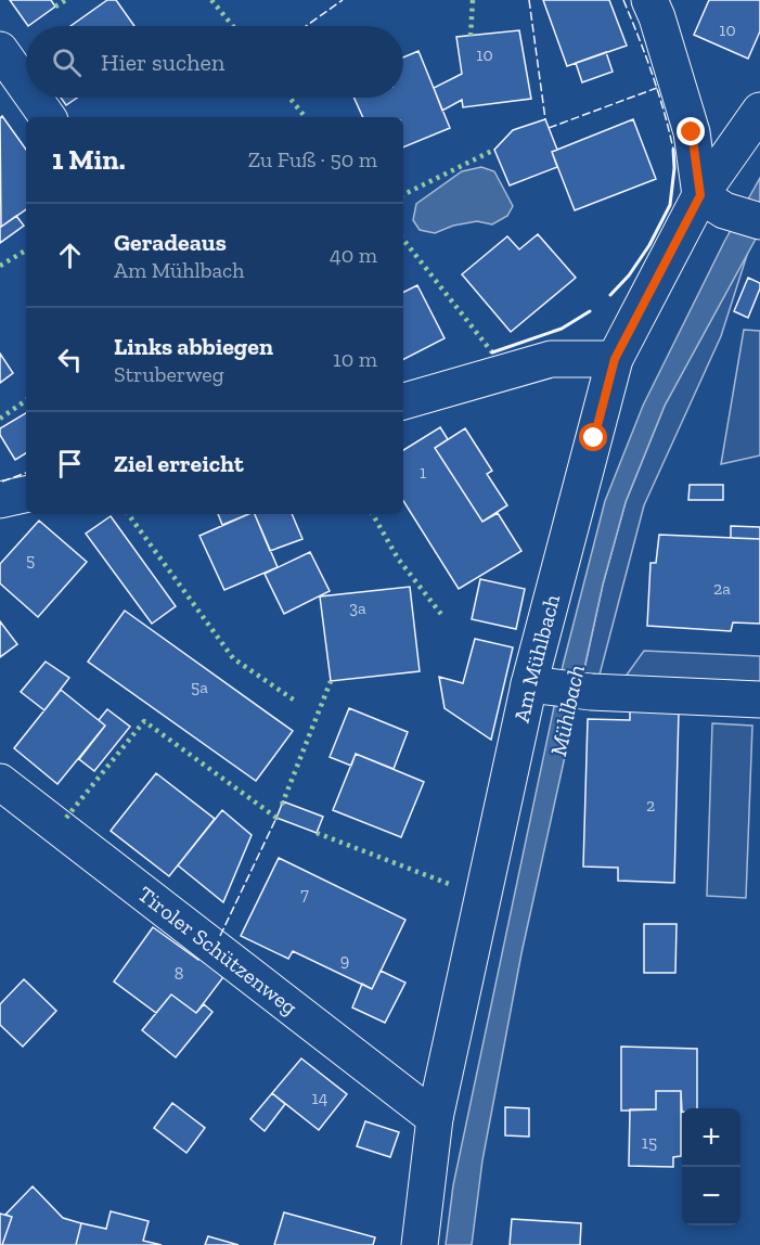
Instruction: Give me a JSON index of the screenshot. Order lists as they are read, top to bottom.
{
  "streets": {
    "street": ["Am Mühlbach", "Tiroler Schützenweg"]
  },
  "crossings": [
    ["Am Mühlbach", "Tiroler Schützenweg"]
  ],
  "water": ["Mühlbach"],
  "house_numbers": [
    "10",
    "10",
    "1",
    "5",
    "2a",
    "3a",
    "5a",
    "2",
    "7",
    "9",
    "8",
    "14",
    "15"
  ],
  "page": {
    "search": "Hier suchen",
    "heading": ["1 Min.", "Zu Fuß · 50 m"],
    "list": [
      ["Geradeaus", "Am Mühlbach", "40 m"],
      ["Links abbiegen", "Struberweg", "10 m"],
      "Ziel erreicht"
    ],
    "map_buttons": ["+", "−"]
  }
}
